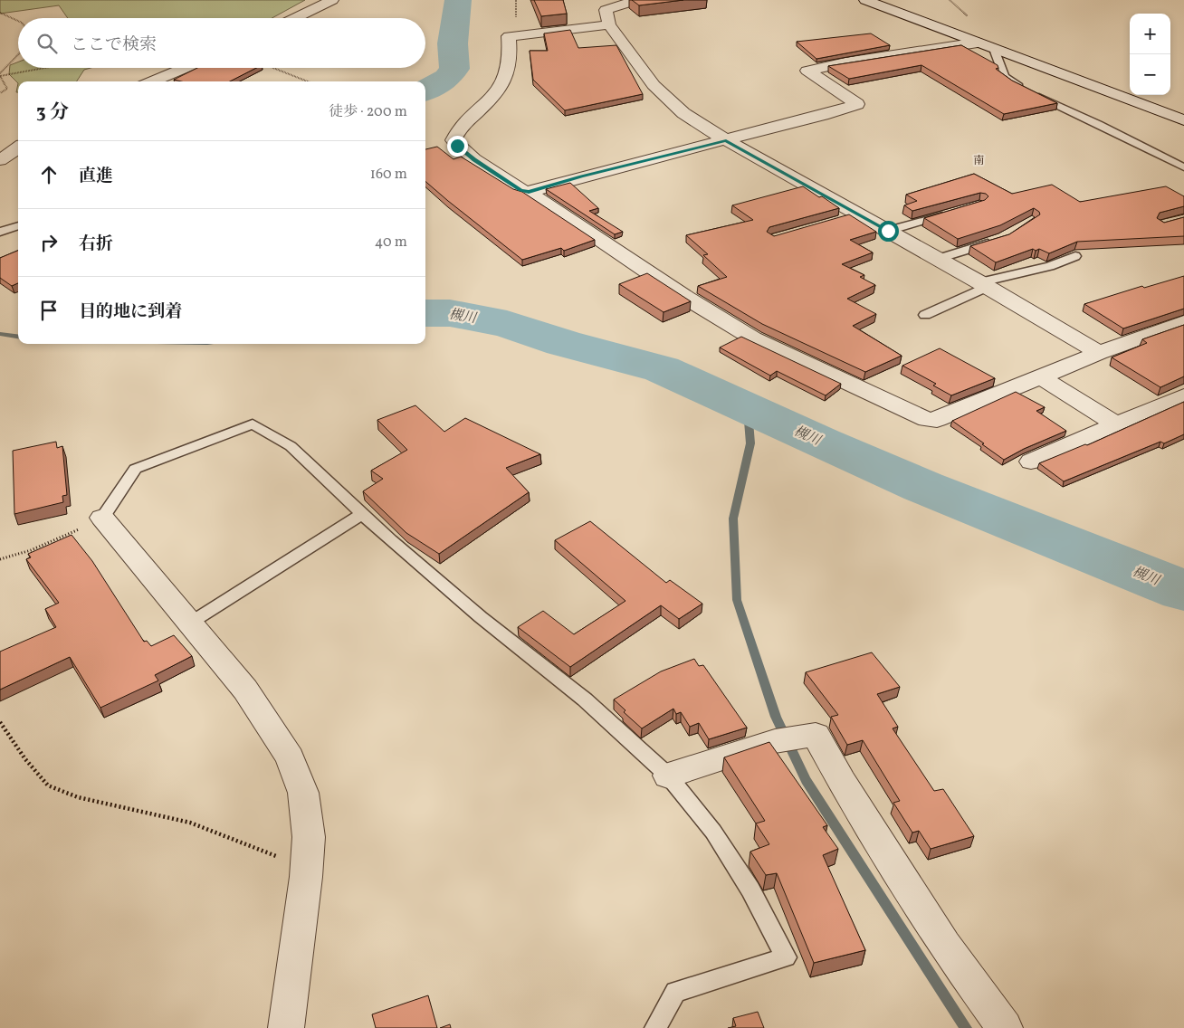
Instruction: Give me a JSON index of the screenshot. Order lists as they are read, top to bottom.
{
  "districts": ["南"],
  "water": ["槻川"],
  "page": {
    "map_buttons": ["+", "−"],
    "search": "ここで検索",
    "heading": ["3 分", "徒歩 · 200 m"],
    "list": [
      ["直進", "160 m"],
      ["右折", "40 m"],
      "目的地に到着"
    ]
  }
}
